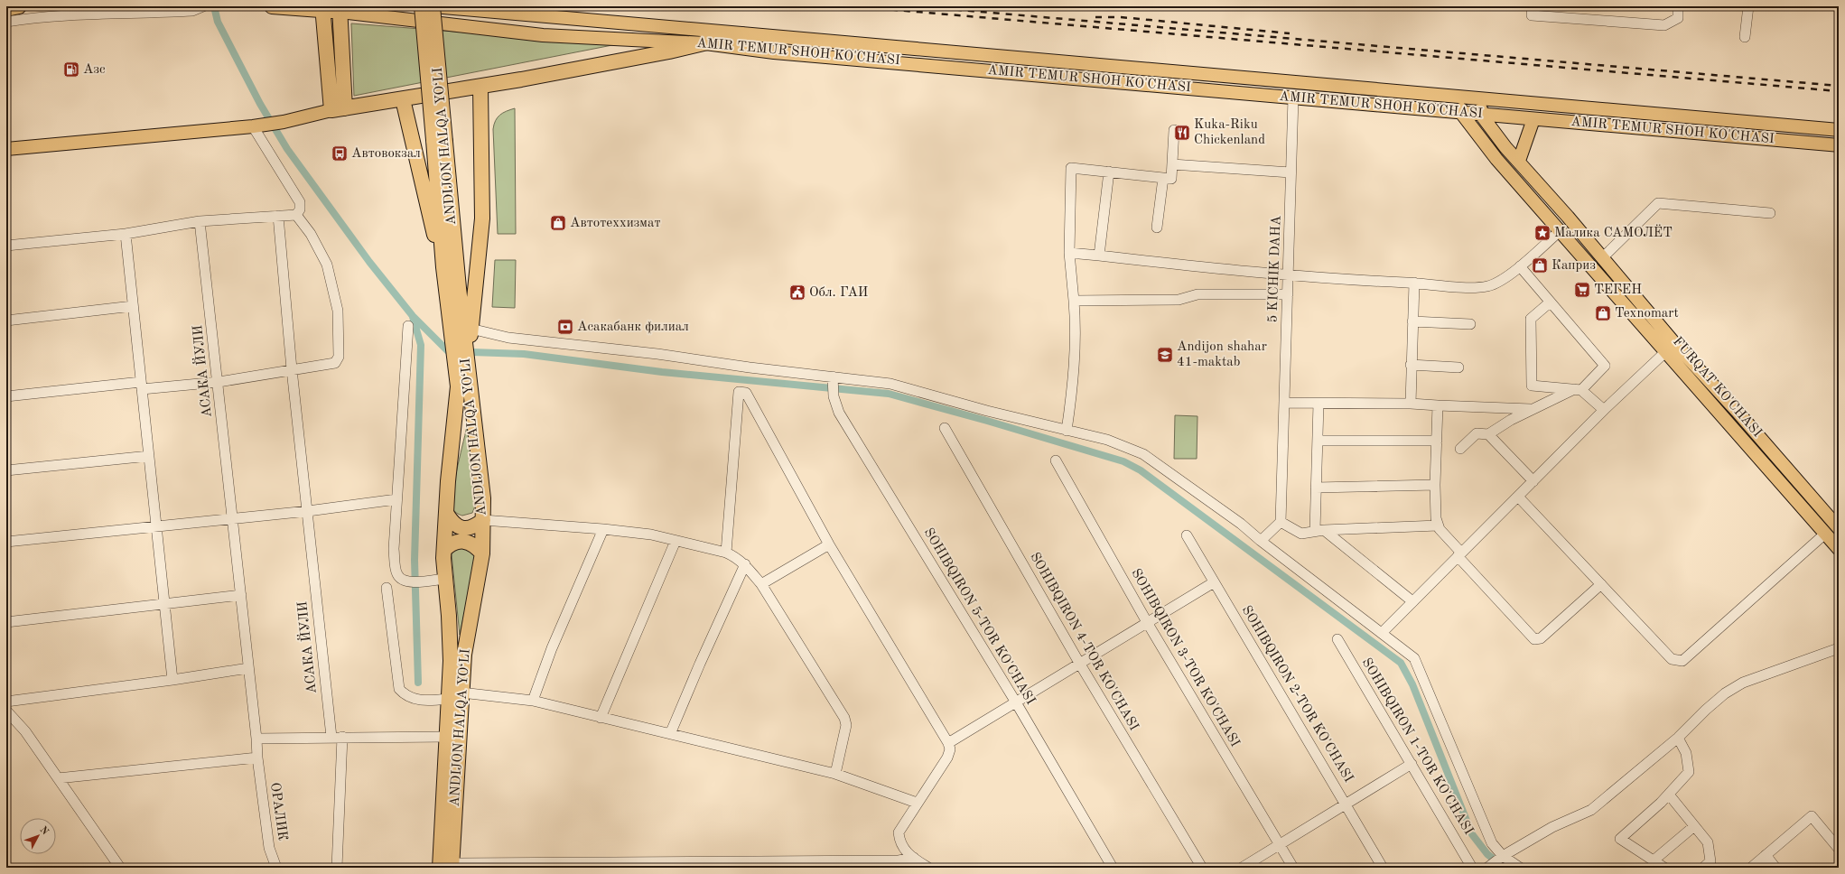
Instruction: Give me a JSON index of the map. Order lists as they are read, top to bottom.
{
  "streets": {
    "highway": ["ANDIJON HALQA YO‘LI"],
    "main road": ["AMIR TEMUR SHOH KO'CHASI", "FURQAT KO'CHASI"],
    "street": [
      "5 KICHIK DAHA",
      "АСАКА ЙУЛИ",
      "SOHIBQIRON 5-TOR KO'CHASI",
      "SOHIBQIRON 4-TOR KO'CHASI",
      "SOHIBQIRON 3-TOR KO'CHASI",
      "SOHIBQIRON 2-TOR KO'CHASI",
      "SOHIBQIRON 1-TOR KO'CHASI",
      "ОРАЛИК"
    ]
  },
  "crossings": [
    ["AMIR TEMUR SHOH KO'CHASI", "ANDIJON HALQA YO‘LI"],
    ["AMIR TEMUR SHOH KO'CHASI", "5 KICHIK DAHA"],
    ["AMIR TEMUR SHOH KO'CHASI", "FURQAT KO'CHASI"],
    ["АСАКА ЙУЛИ", "ОРАЛИК"]
  ],
  "places": {
    "fuel station": ["Азс"],
    "restaurant": ["Kuka-Riku Chickenland"],
    "bus stop": ["Автовокзал"],
    "shop": ["Автотеххизмат", "Каприз", "Texnomart"],
    "place": ["Малика САМОЛЁТ"],
    "supermarket": ["ТЕГЕН"],
    "public building": ["Обл. ГАИ"],
    "bank": ["Асакабанк филиал"],
    "school or university": ["Andijon shahar 41-maktab"]
  },
  "north": "top right"
}
